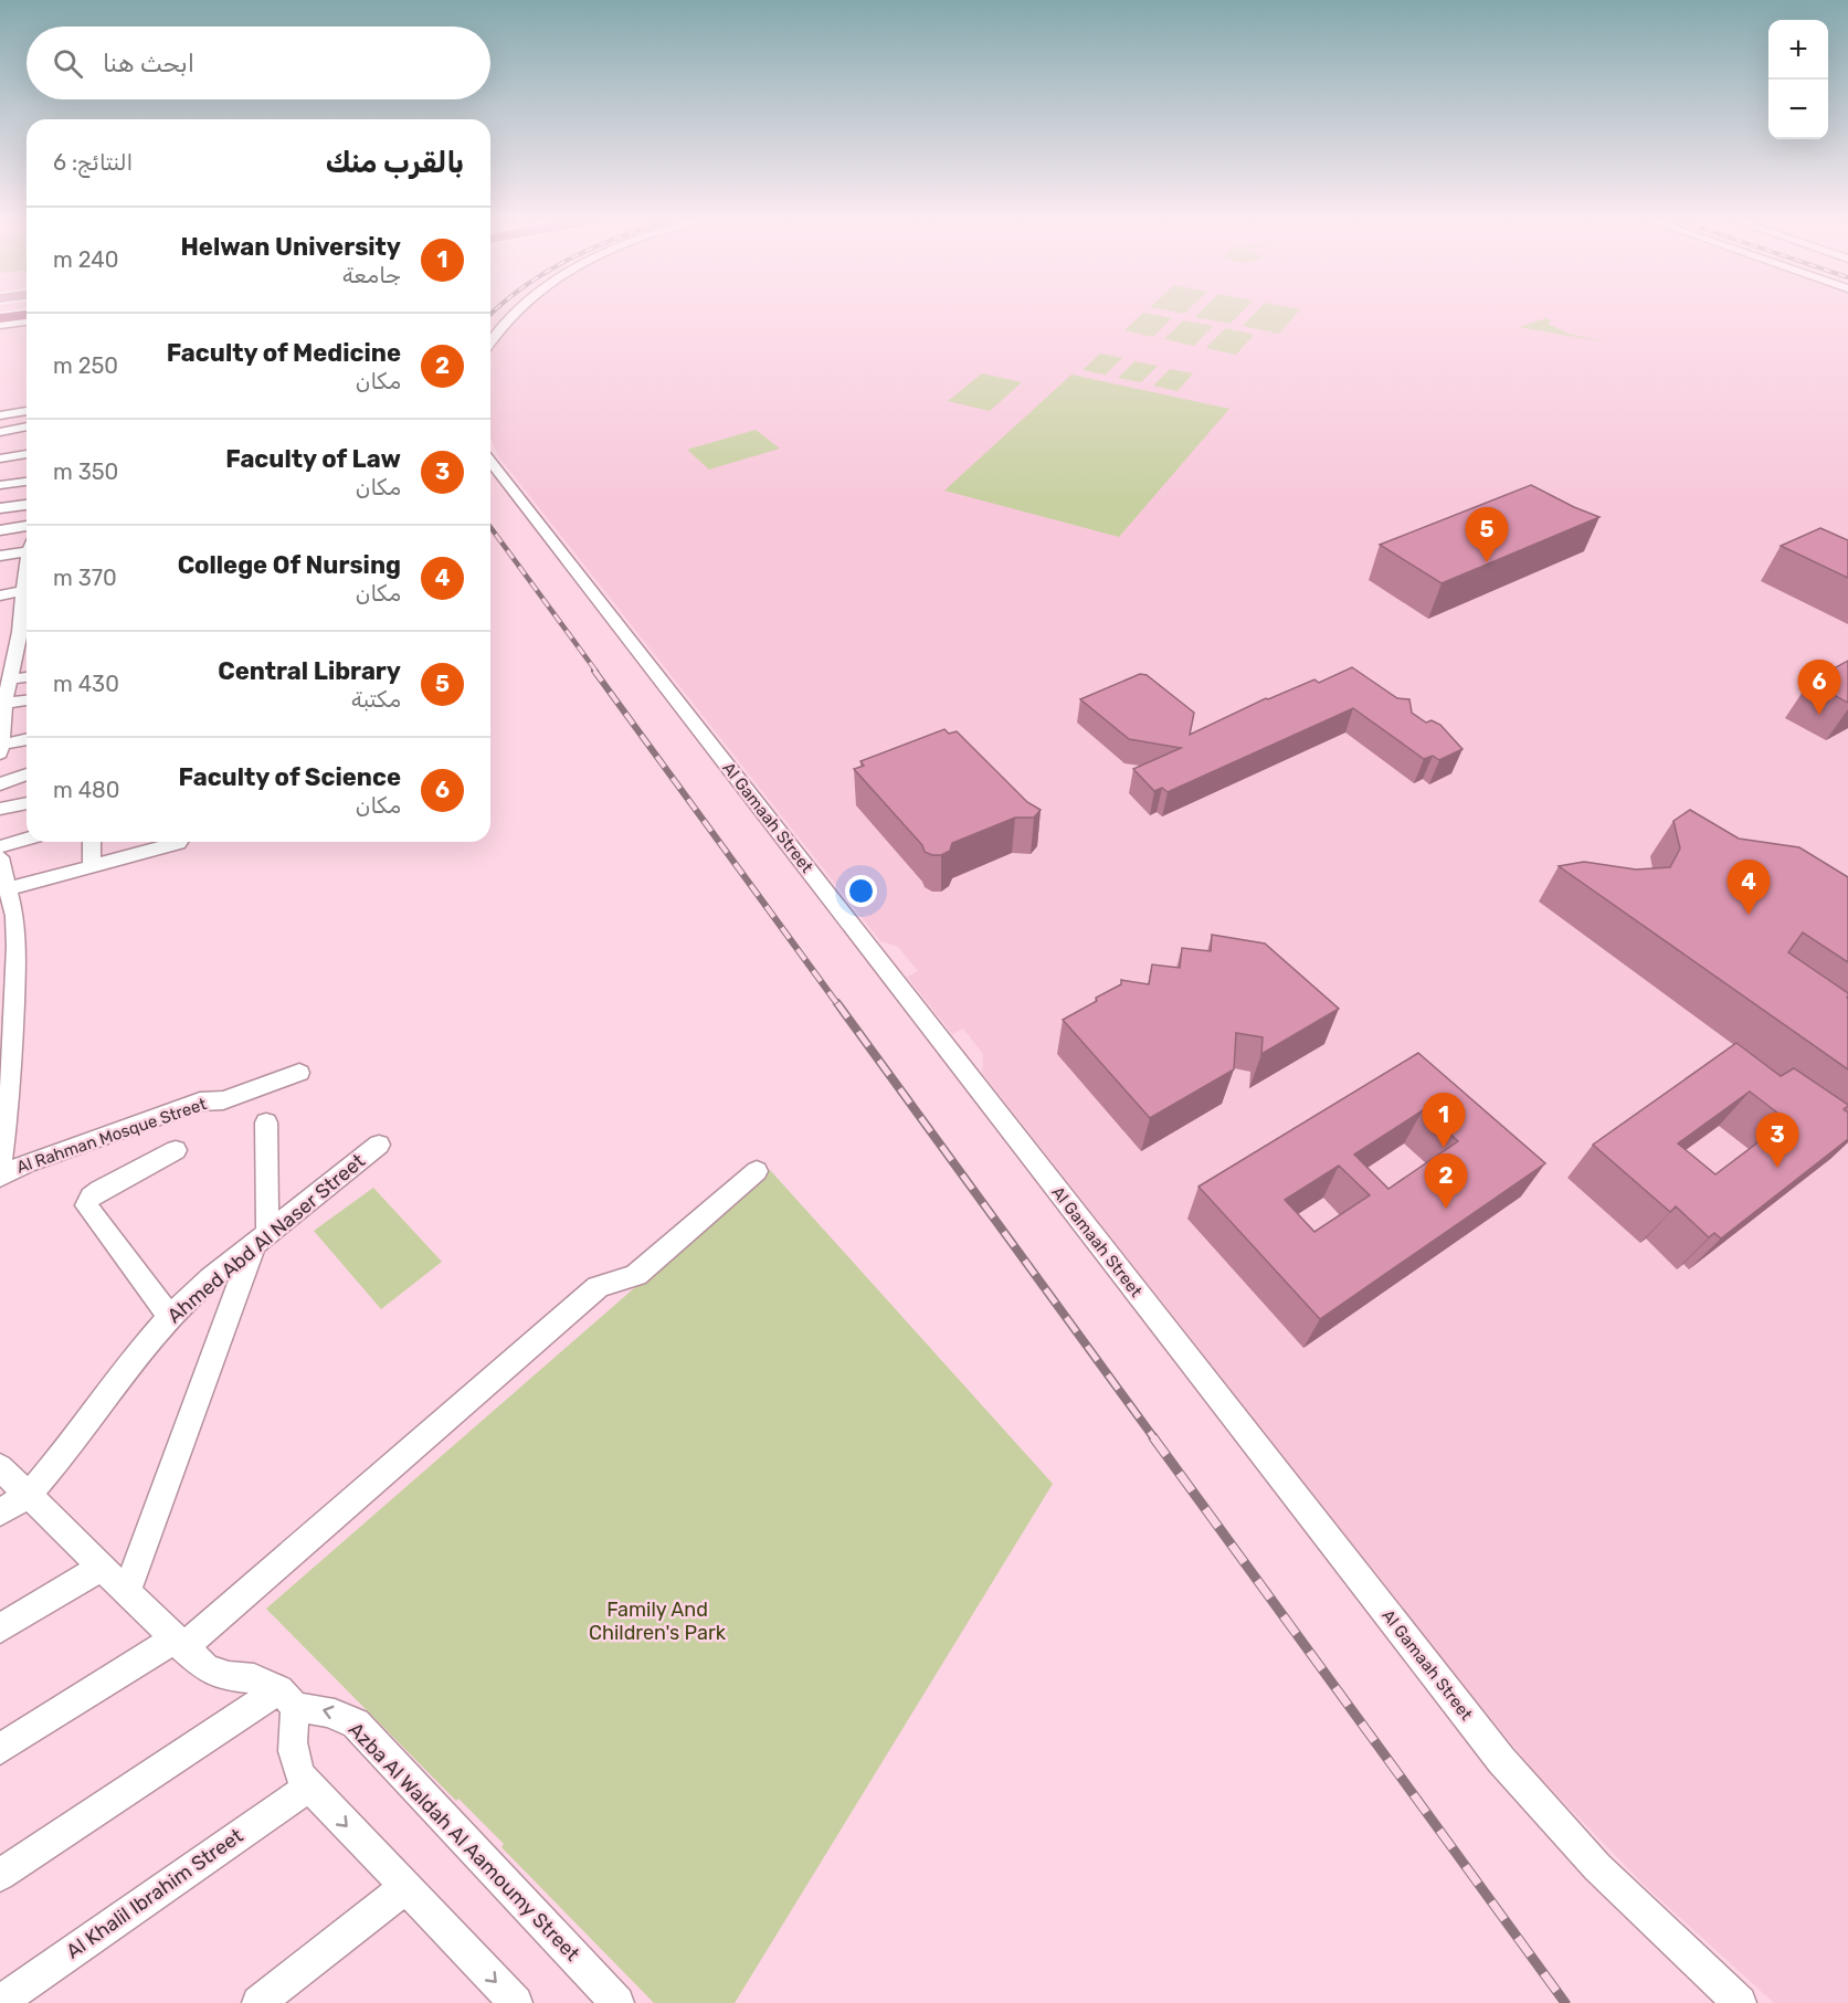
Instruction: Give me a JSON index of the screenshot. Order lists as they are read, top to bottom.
{
  "streets": {
    "street": [
      "Al Gamaah Street",
      "Al Rahman Mosque Street",
      "Ahmed Abd Al Naser Street",
      "Azba Al Waldah Al Aamoumy Street",
      "Al Khalil Ibrahim Street"
    ]
  },
  "crossings": [
    ["Ahmed Abd Al Naser Street", "Azba Al Waldah Al Aamoumy Street"]
  ],
  "parks": ["Family And Children's Park"],
  "page": {
    "map_buttons": ["+", "−"],
    "search": "ابحث هنا",
    "heading": ["بالقرب منك", "النتائج: 6"],
    "list": [
      {
        "mark": "1",
        "name": "Helwan University",
        "note": "جامعة",
        "value": "240 m"
      },
      {
        "mark": "2",
        "name": "Faculty of Medicine",
        "note": "مكان",
        "value": "250 m"
      },
      {
        "mark": "3",
        "name": "Faculty of Law",
        "note": "مكان",
        "value": "350 m"
      },
      {
        "mark": "4",
        "name": "College Of Nursing",
        "note": "مكان",
        "value": "370 m"
      },
      {
        "mark": "5",
        "name": "Central Library",
        "note": "مكتبة",
        "value": "430 m"
      },
      {
        "mark": "6",
        "name": "Faculty of Science",
        "note": "مكان",
        "value": "480 m"
      }
    ],
    "pins": [
      "5",
      "6",
      "4",
      "1",
      "3",
      "2"
    ]
  }
}
